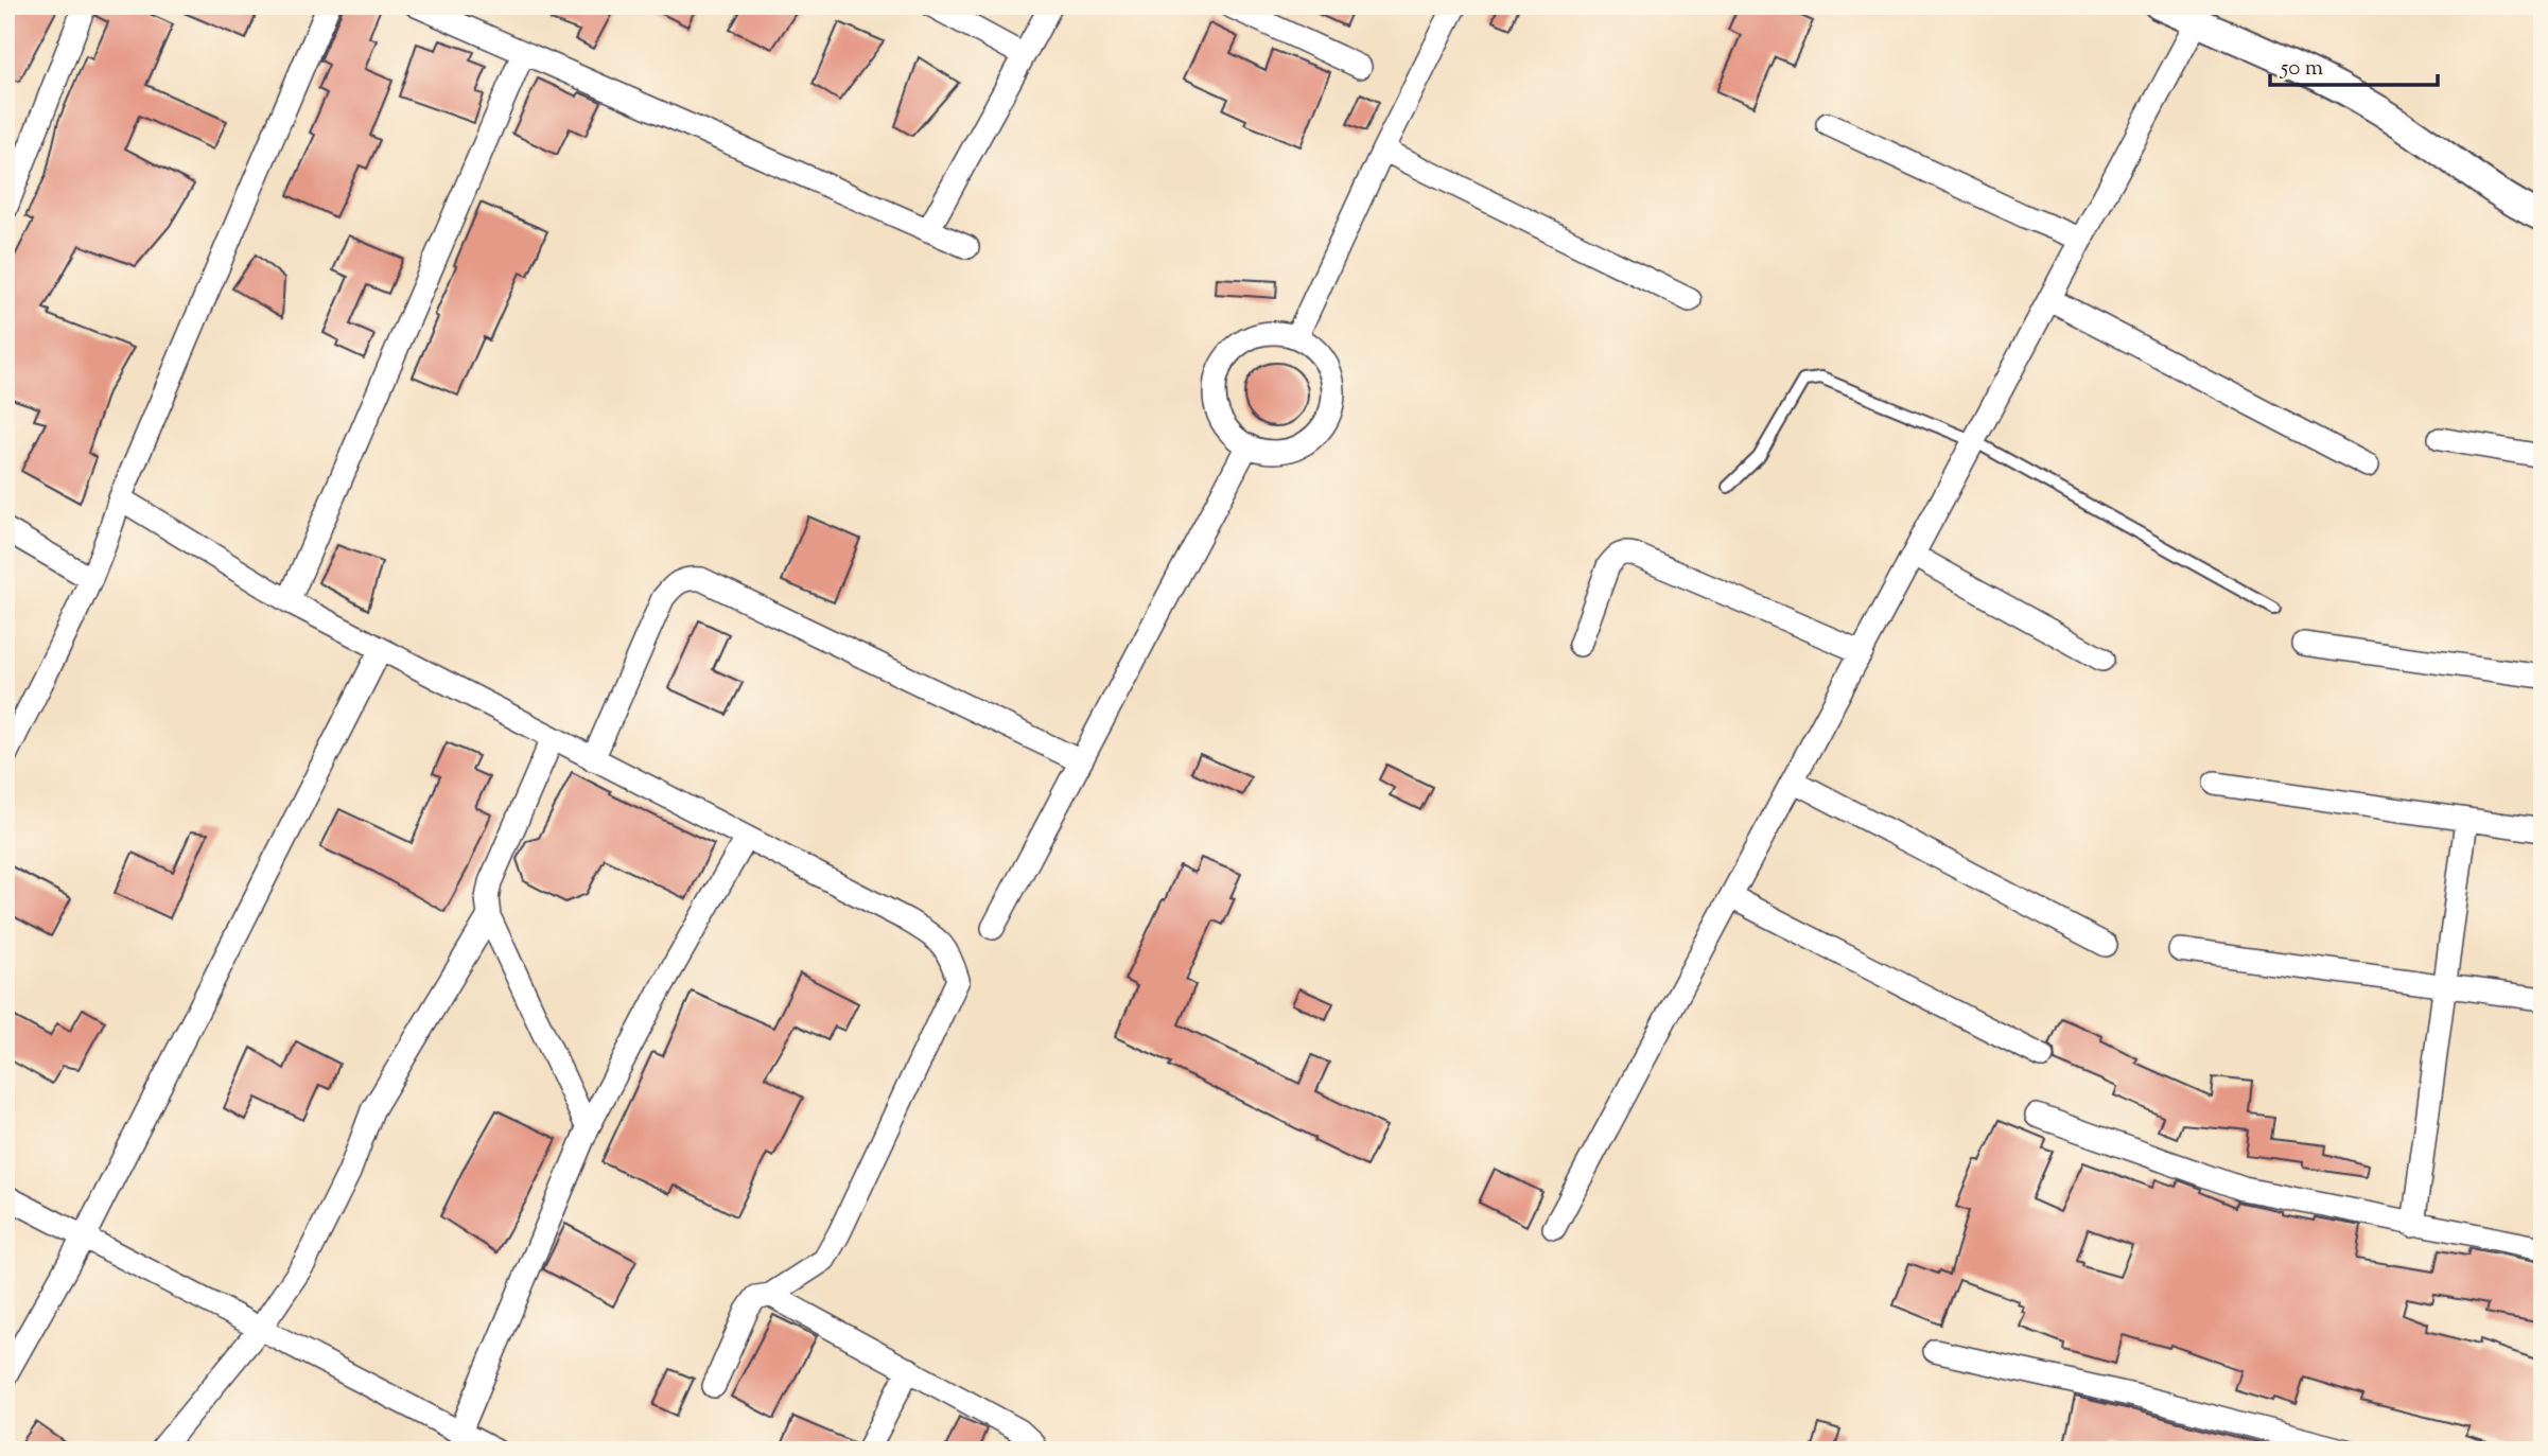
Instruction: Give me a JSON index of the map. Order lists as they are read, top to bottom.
{
  "scale_bar": "50 m"
}
